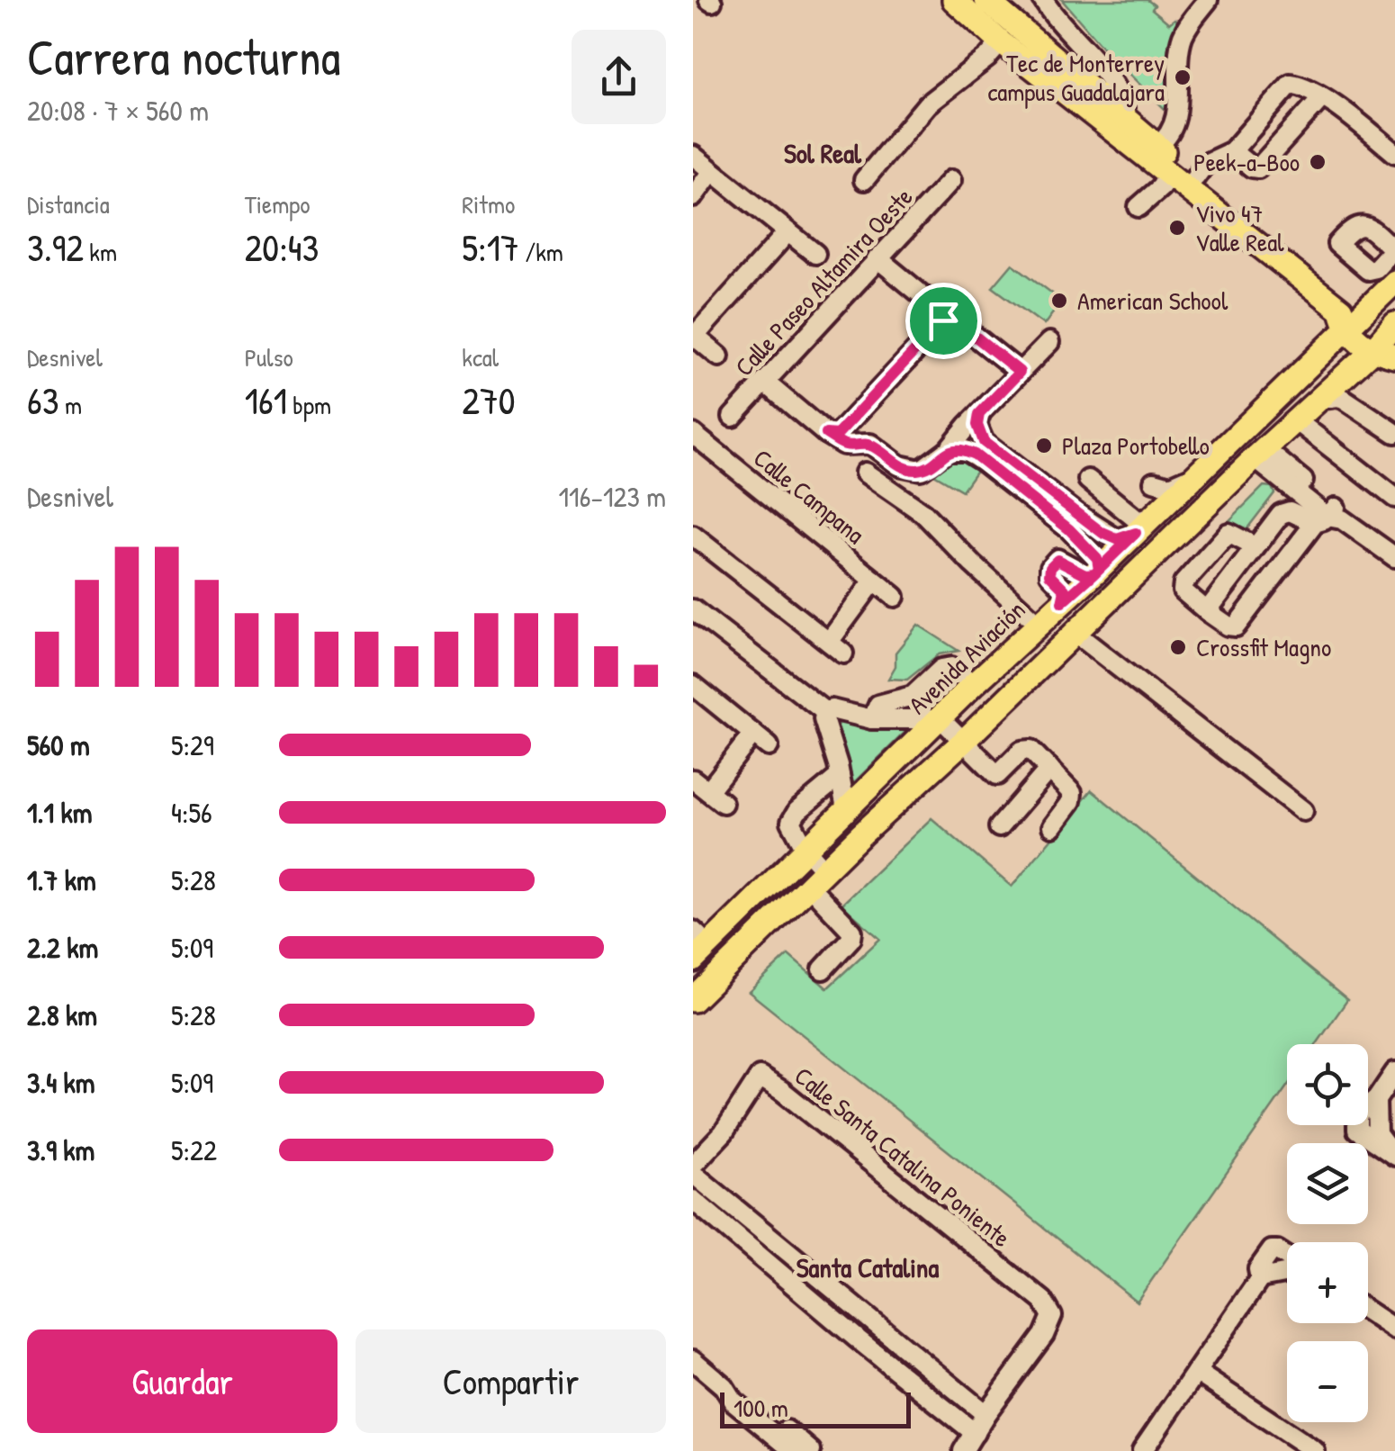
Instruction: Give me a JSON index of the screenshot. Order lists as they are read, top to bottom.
{
  "streets": {
    "main road": ["Avenida Aviación"],
    "street": ["Calle Paseo Altamira Oeste", "Calle Campana", "Calle Santa Catalina Poniente"]
  },
  "districts": ["Sol Real", "Santa Catalina"],
  "places": [
    "Tec de Monterrey campus Guadalajara",
    "Peek-a-Boo",
    "Vivo 47 Valle Real",
    "American School",
    "Plaza Portobello",
    "Crossfit Magno"
  ],
  "scale_bar": "100 m",
  "page": {
    "heading": ["Carrera nocturna", "20:08 · 7 × 560 m"],
    "stats": [
      ["Distancia", "3.92 km"],
      ["Tiempo", "20:43"],
      ["Ritmo", "5:17 /km"],
      ["Desnivel", "63 m"],
      ["Pulso", "161 bpm"],
      ["kcal", "270"]
    ],
    "chart": ["Desnivel", "116–123 m"],
    "list": [
      {
        "name": "560 m",
        "note": "5:29"
      },
      {
        "name": "1.1 km",
        "note": "4:56"
      },
      {
        "name": "1.7 km",
        "note": "5:28"
      },
      {
        "name": "2.2 km",
        "note": "5:09"
      },
      {
        "name": "2.8 km",
        "note": "5:28"
      },
      {
        "name": "3.4 km",
        "note": "5:09"
      },
      {
        "name": "3.9 km",
        "note": "5:22"
      }
    ],
    "map_buttons": ["+", "−"],
    "buttons": ["Guardar", "Compartir"],
    "scale": "100 m"
  }
}
